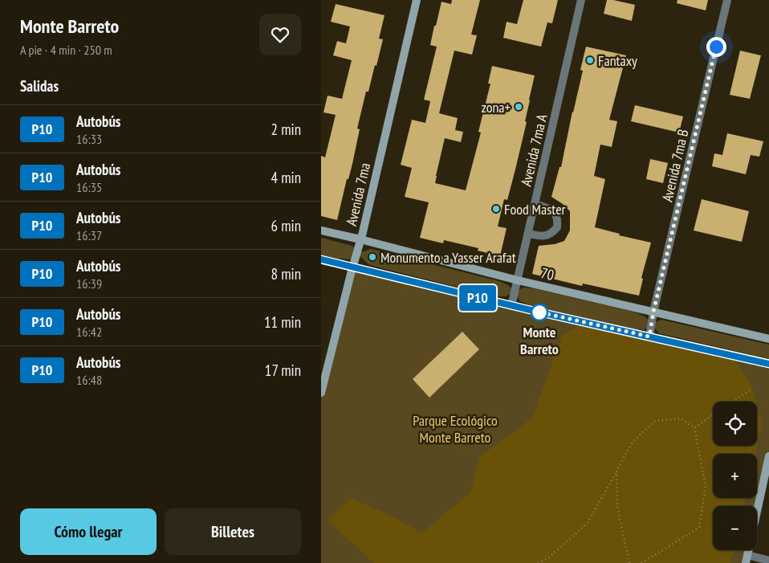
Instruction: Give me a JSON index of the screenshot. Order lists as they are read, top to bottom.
{
  "streets": {
    "main road": ["Avenida 7ma", "70"],
    "street": ["Avenida 7ma A", "Avenida 7ma B"]
  },
  "crossings": [
    ["Avenida 7ma A", "70"],
    ["Avenida 7ma B", "70"],
    ["Avenida 7ma", "70"]
  ],
  "parks": ["Parque Ecológico Monte Barreto"],
  "places": [
    "Fantaxy",
    "zona+",
    "Food Master",
    "Monumento a Yasser Arafat",
    "Monte Barreto"
  ],
  "lines": ["bus line P10"],
  "page": {
    "heading": [
      ["Monte Barreto", "A pie · 4 min · 250 m"],
      "Salidas"
    ],
    "on_map": "P10",
    "list": [
      {
        "mark": "P10",
        "name": "Autobús",
        "note": "16:33",
        "value": "2 min"
      },
      {
        "mark": "P10",
        "name": "Autobús",
        "note": "16:35",
        "value": "4 min"
      },
      {
        "mark": "P10",
        "name": "Autobús",
        "note": "16:37",
        "value": "6 min"
      },
      {
        "mark": "P10",
        "name": "Autobús",
        "note": "16:39",
        "value": "8 min"
      },
      {
        "mark": "P10",
        "name": "Autobús",
        "note": "16:42",
        "value": "11 min"
      },
      {
        "mark": "P10",
        "name": "Autobús",
        "note": "16:48",
        "value": "17 min"
      }
    ],
    "map_buttons": ["+", "−"],
    "buttons": ["Cómo llegar", "Billetes"]
  }
}
